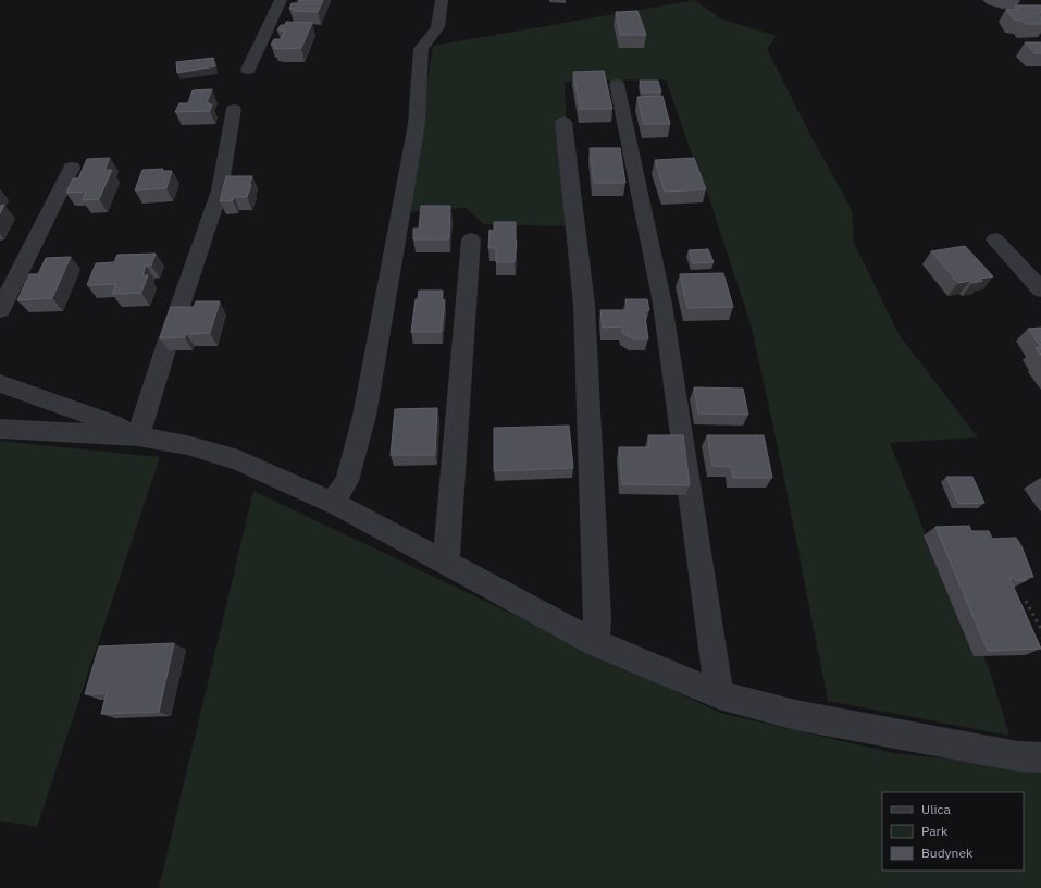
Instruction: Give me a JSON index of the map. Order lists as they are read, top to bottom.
{
  "legend": ["Ulica", "Park", "Budynek"]
}
